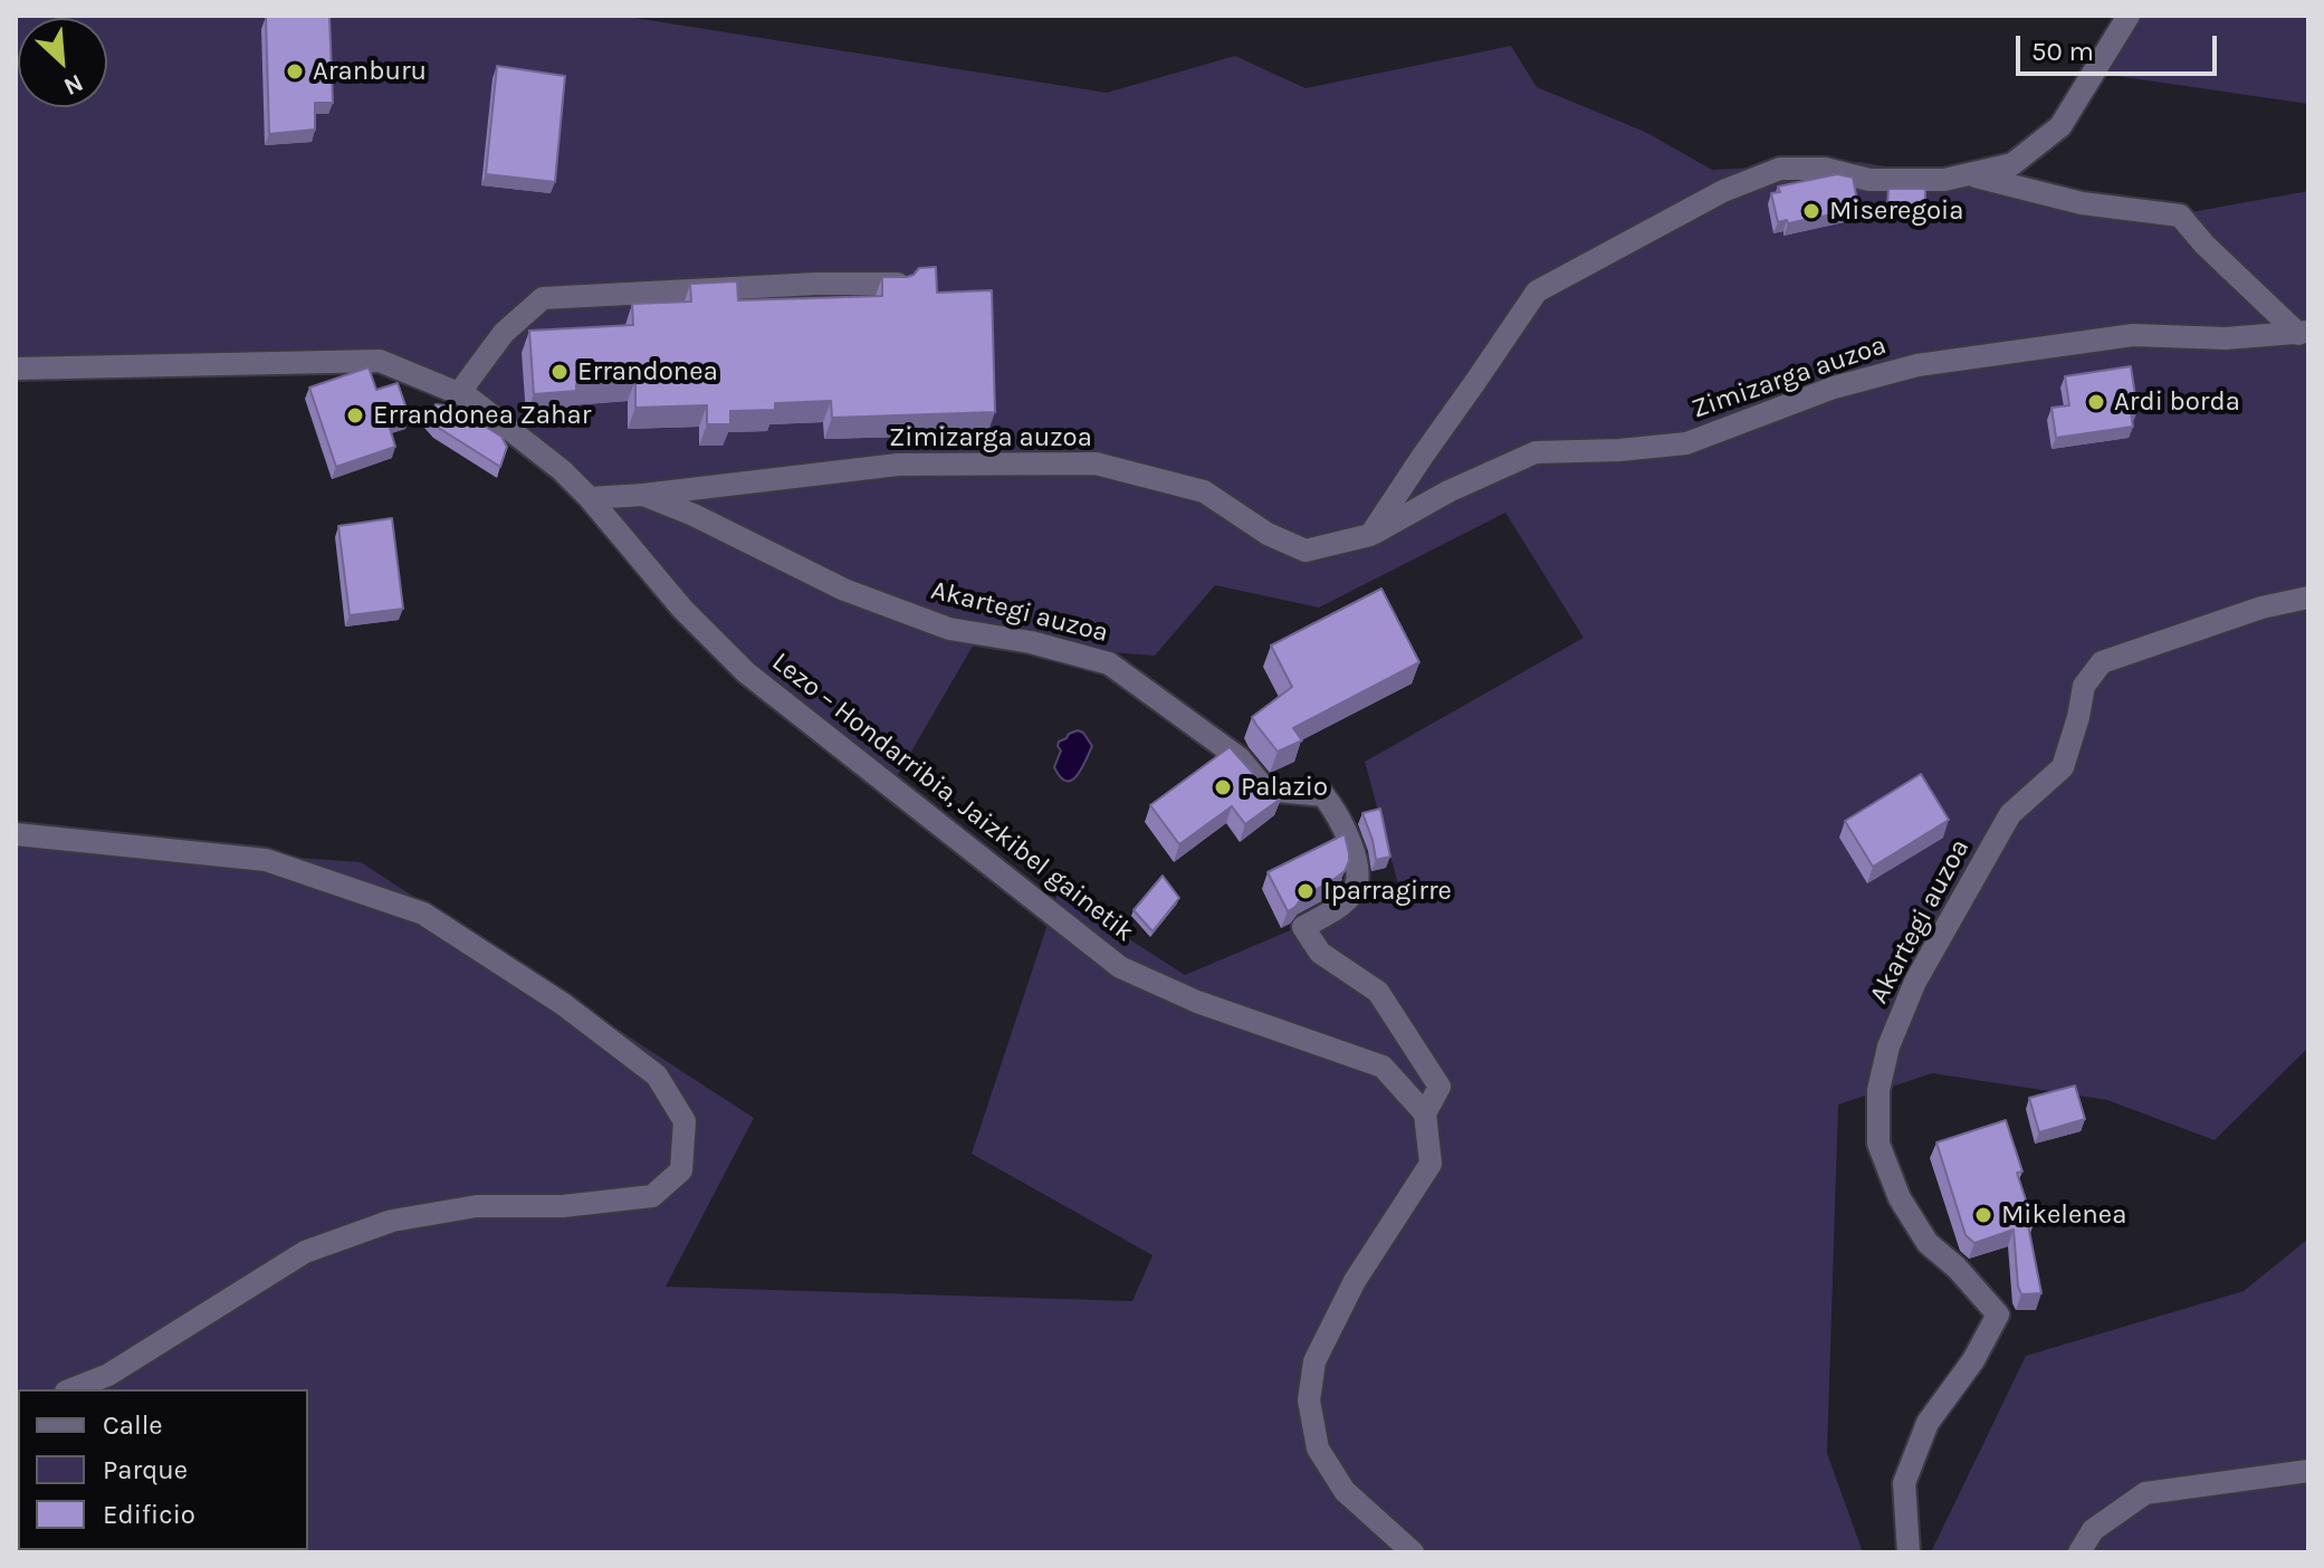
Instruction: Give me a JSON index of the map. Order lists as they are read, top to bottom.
{
  "streets": {
    "street": ["Zimizarga auzoa", "Akartegi auzoa", "Lezo – Hondarribia, Jaizkibel gainetik"]
  },
  "crossings": [
    ["Zimizarga auzoa", "Akartegi auzoa"],
    ["Akartegi auzoa", "Lezo – Hondarribia, Jaizkibel gainetik"]
  ],
  "places": [
    "Aranburu",
    "Miseregoia",
    "Errandonea",
    "Ardi borda",
    "Errandonea Zahar",
    "Palazio",
    "Iparragirre",
    "Mikelenea"
  ],
  "legend": ["Calle", "Parque", "Edificio"],
  "scale_bar": "50 m",
  "north": "bottom right"
}
